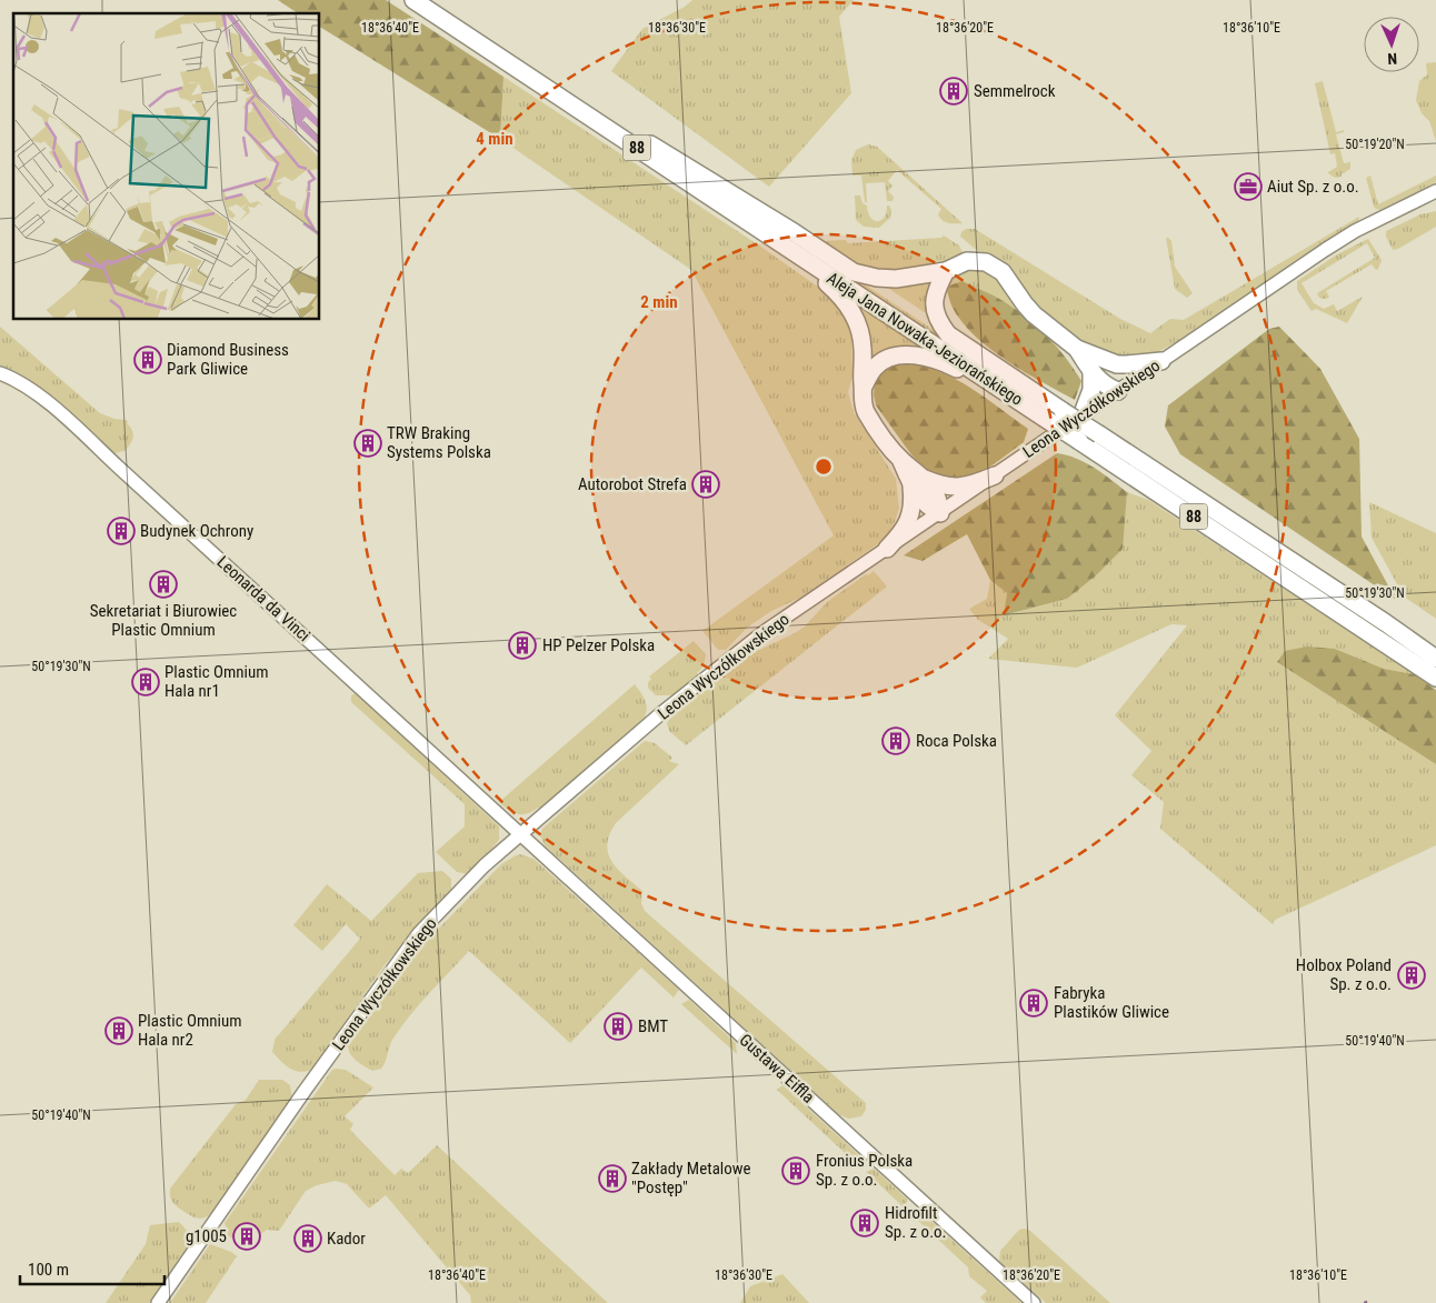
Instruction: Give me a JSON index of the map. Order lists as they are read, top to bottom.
{
  "streets": {
    "main road": ["88", "Aleja Jana Nowaka-Jeziorańskiego"],
    "street": ["Leona Wyczółkowskiego", "Leonarda da Vinci", "Gustawa Eiffla"]
  },
  "crossings": [
    ["Leona Wyczółkowskiego", "Leonarda da Vinci"],
    ["Leona Wyczółkowskiego", "Gustawa Eiffla"],
    ["Leonarda da Vinci", "Gustawa Eiffla"]
  ],
  "places": {
    "building": [
      "Semmelrock",
      "Diamond Business Park Gliwice",
      "TRW Braking Systems Polska",
      "Autorobot Strefa",
      "Budynek Ochrony",
      "Sekretariat i Biurowiec Plastic Omnium",
      "HP Pelzer Polska",
      "Plastic Omnium Hala nr1",
      "Roca Polska",
      "Holbox Poland Sp. z o.o.",
      "Fabryka Plastików Gliwice",
      "BMT",
      "Plastic Omnium Hala nr2",
      "Fronius Polska Sp. z o.o.",
      "Zakłady Metalowe \"Postęp\"",
      "Hidrofilt Sp. z o.o.",
      "g1005",
      "Kador"
    ],
    "office": ["Aiut Sp. z o.o."]
  },
  "scale_bar": "100 m",
  "north": "bottom",
  "coordinates": [
    "18°36'40\"E",
    "18°36'30\"E",
    "18°36'20\"E",
    "18°36'10\"E",
    "50°19'20\"N",
    "50°19'30\"N",
    "50°19'40\"N"
  ],
  "rings": ["4 min", "2 min"]
}
